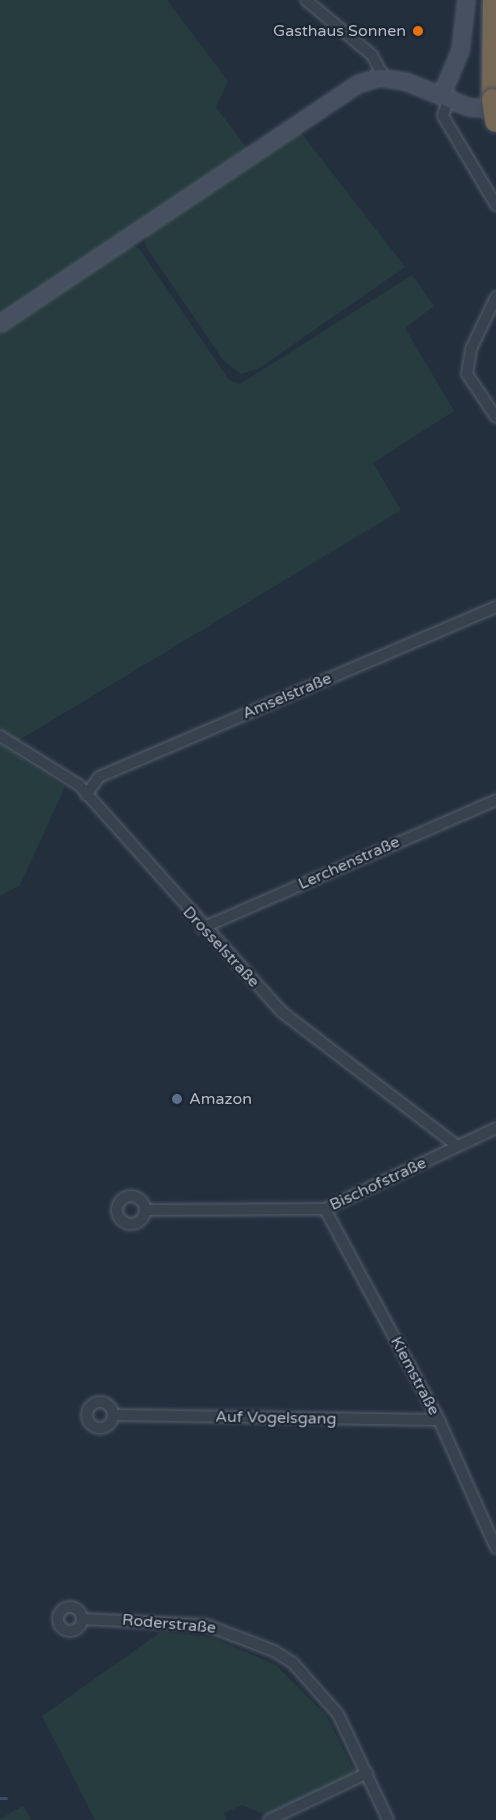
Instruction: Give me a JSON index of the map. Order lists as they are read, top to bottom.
{
  "streets": {
    "street": [
      "Amselstraße",
      "Lerchenstraße",
      "Drosselstraße",
      "Bischofstraße",
      "Kiemstraße",
      "Auf Vogelsgang",
      "Roderstraße"
    ]
  },
  "crossings": [
    ["Amselstraße", "Drosselstraße"],
    ["Lerchenstraße", "Drosselstraße"],
    ["Drosselstraße", "Bischofstraße"],
    ["Bischofstraße", "Kiemstraße"],
    ["Kiemstraße", "Auf Vogelsgang"]
  ],
  "places": ["Gasthaus Sonnen", "Amazon"]
}
